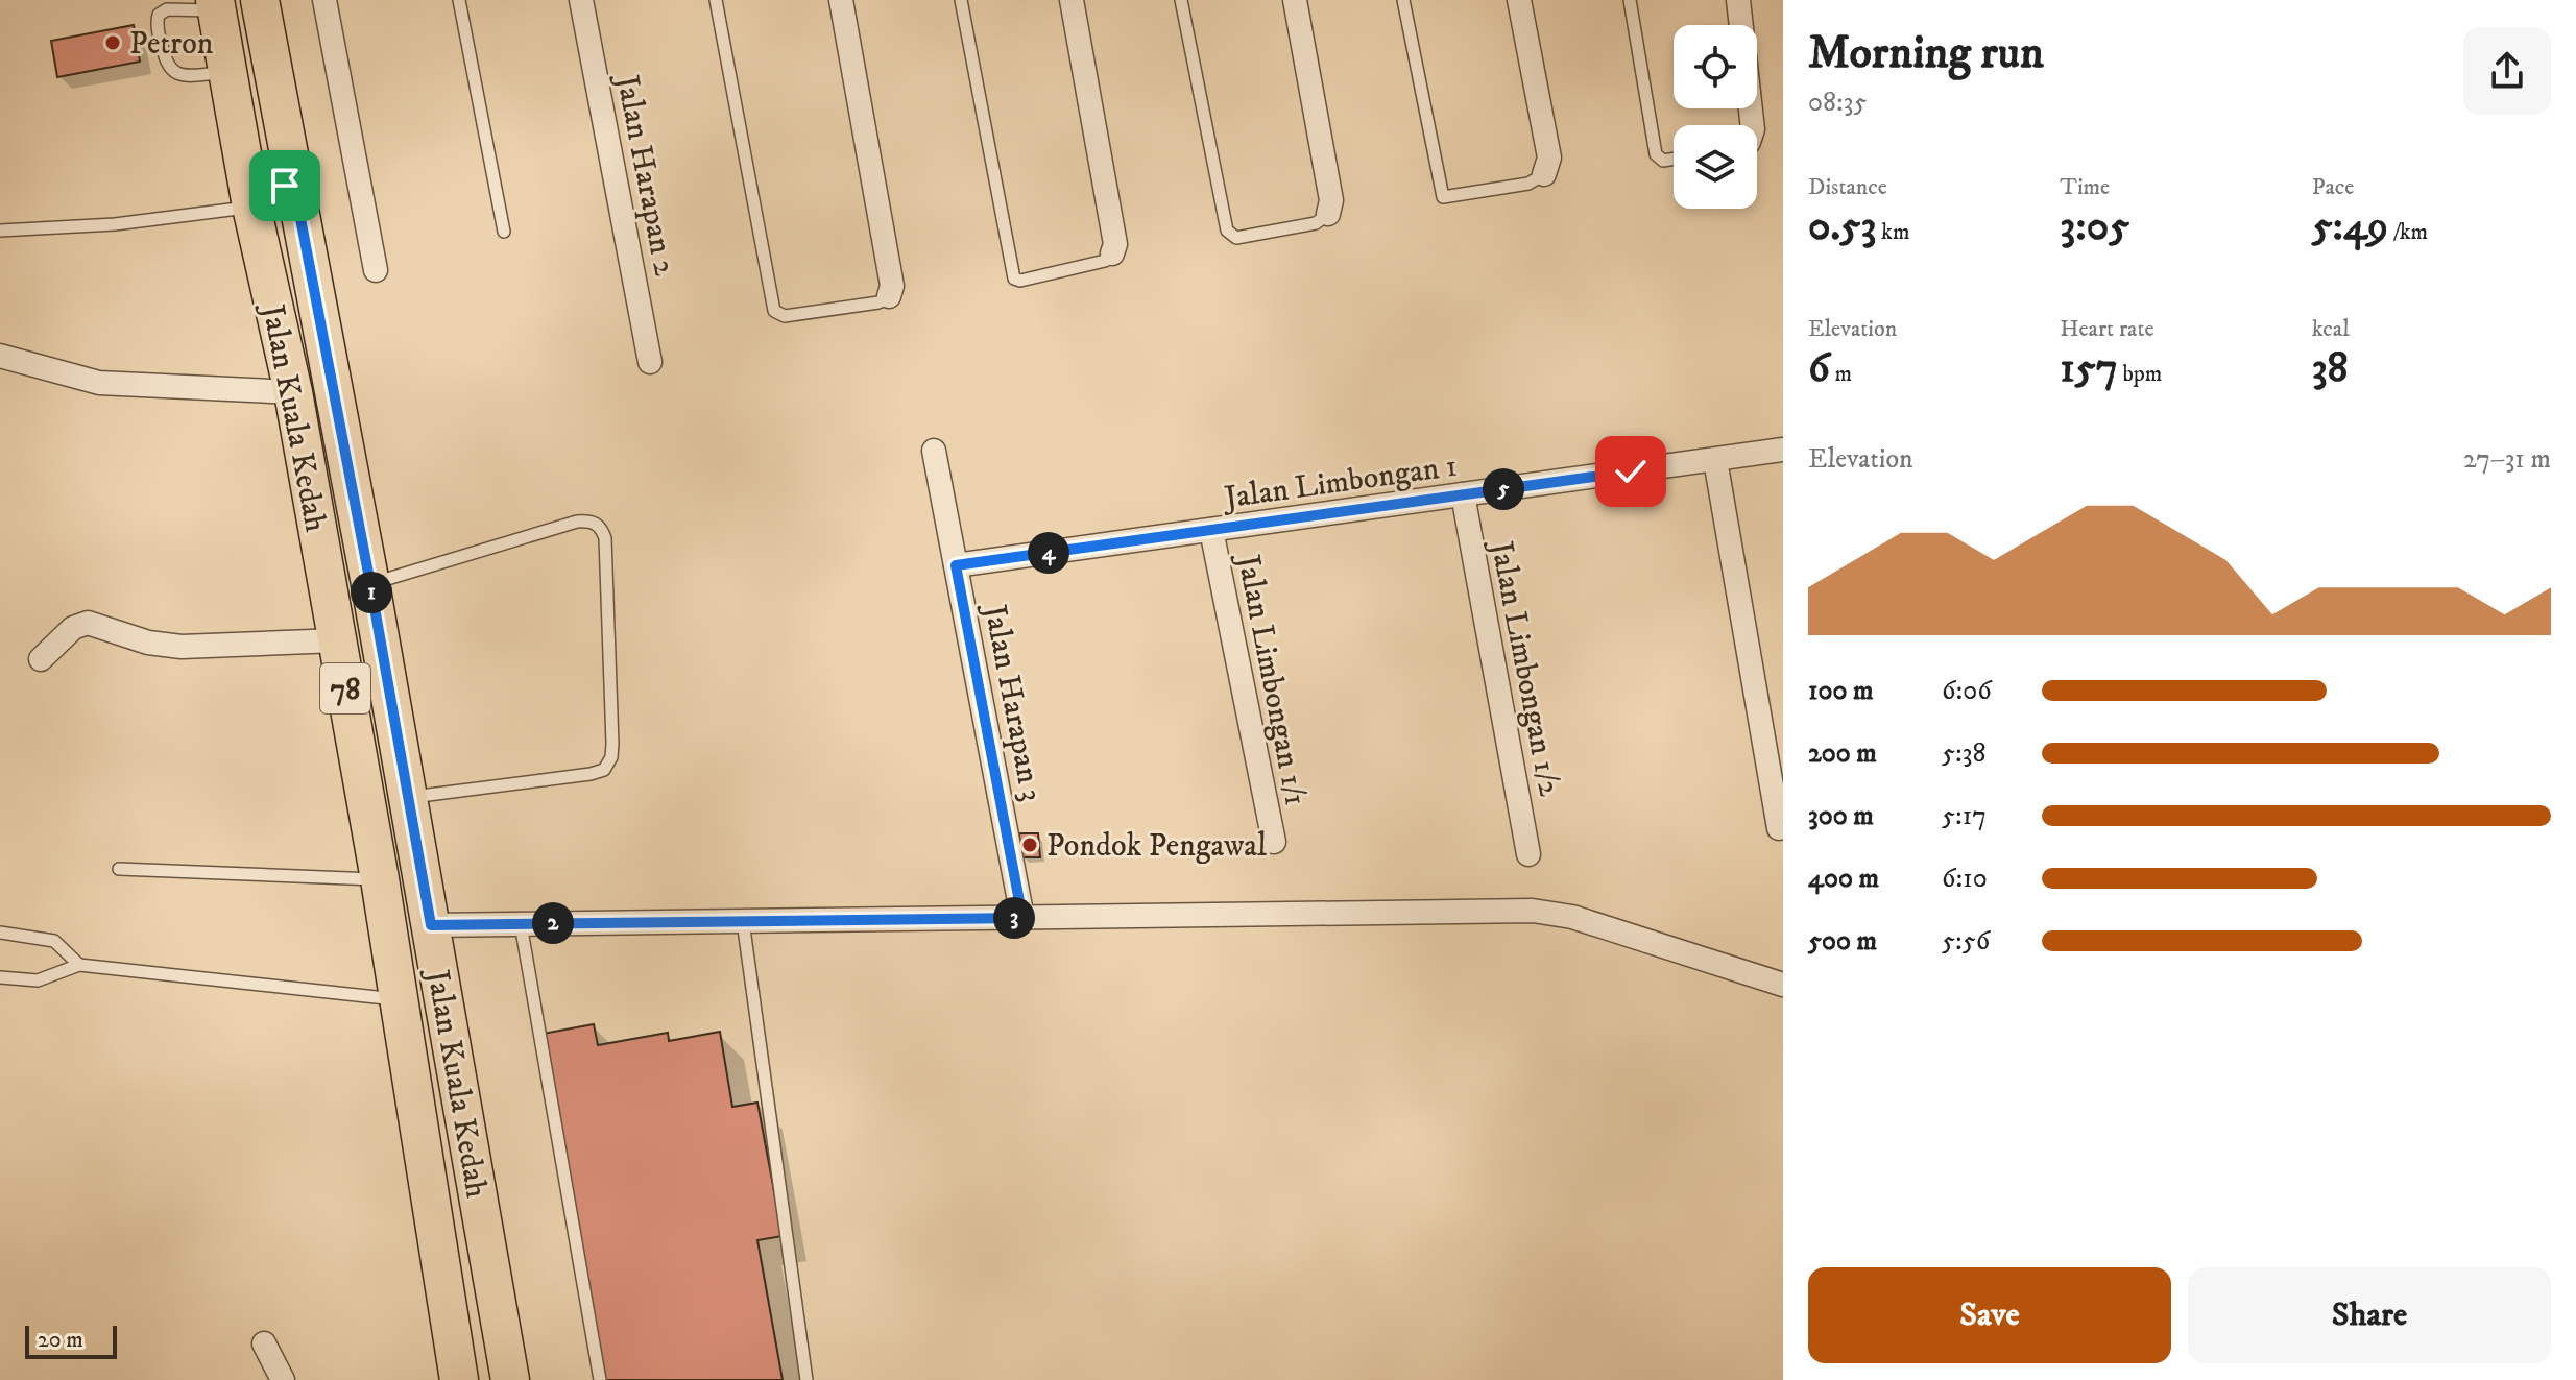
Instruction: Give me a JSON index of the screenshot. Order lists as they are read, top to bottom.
{
  "streets": {
    "main road": ["Jalan Kuala Kedah", "78"],
    "street": [
      "Jalan Harapan 2",
      "Jalan Limbongan 1",
      "Jalan Limbongan 1/2",
      "Jalan Limbongan 1/1",
      "Jalan Harapan 3"
    ]
  },
  "crossings": [
    ["Jalan Limbongan 1", "Jalan Limbongan 1/2"],
    ["Jalan Limbongan 1", "Jalan Limbongan 1/1"],
    ["Jalan Limbongan 1", "Jalan Harapan 3"]
  ],
  "places": ["Petron", "Pondok Pengawal"],
  "scale_bar": "20 m",
  "page": {
    "heading": ["Morning run", "08:35"],
    "stats": [
      ["Distance", "0.53 km"],
      ["Time", "3:05"],
      ["Pace", "5:49 /km"],
      ["Elevation", "6 m"],
      ["Heart rate", "157 bpm"],
      ["kcal", "38"]
    ],
    "chart": ["Elevation", "27–31 m"],
    "pins": [
      "5",
      "4",
      "1",
      "3",
      "2"
    ],
    "list": [
      {
        "name": "100 m",
        "note": "6:06"
      },
      {
        "name": "200 m",
        "note": "5:38"
      },
      {
        "name": "300 m",
        "note": "5:17"
      },
      {
        "name": "400 m",
        "note": "6:10"
      },
      {
        "name": "500 m",
        "note": "5:56"
      }
    ],
    "buttons": ["Save", "Share"],
    "scale": "20 m"
  }
}
